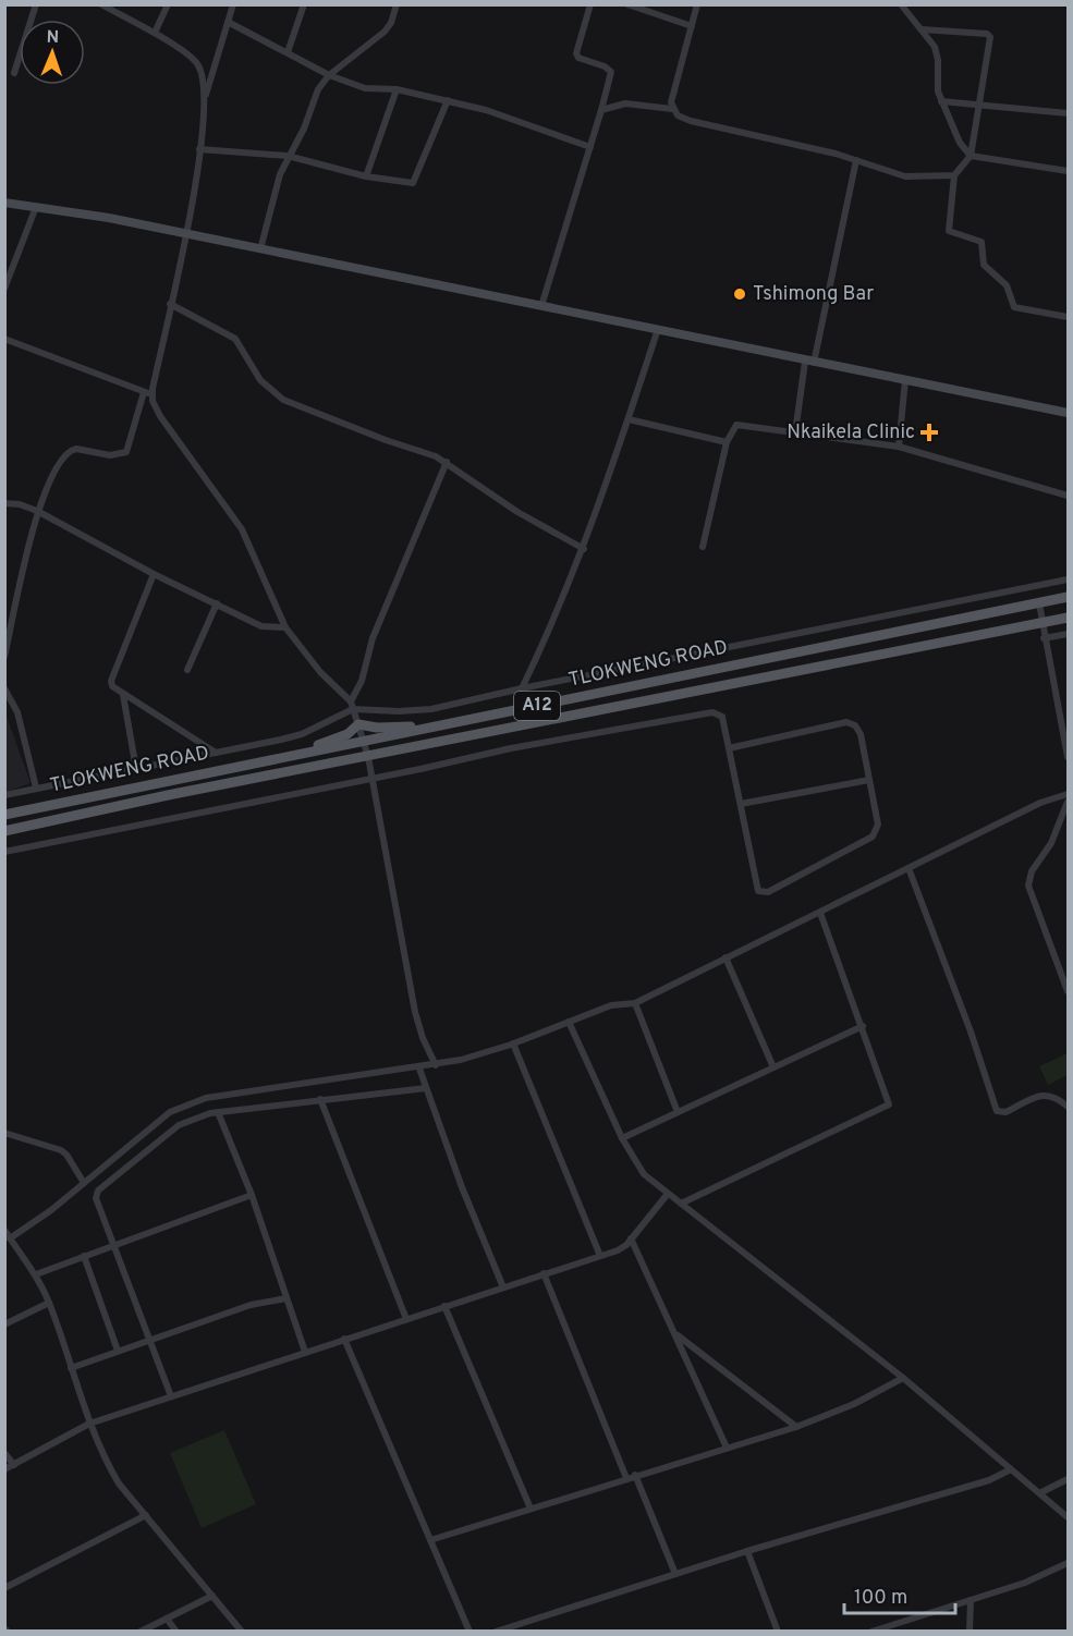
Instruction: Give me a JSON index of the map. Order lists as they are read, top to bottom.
{
  "streets": {
    "main road": ["TLOKWENG ROAD", "A12"]
  },
  "places": {
    "other": ["Tshimong Bar"],
    "health": ["Nkaikela Clinic"]
  },
  "scale_bar": "100 m",
  "north": "top"
}
